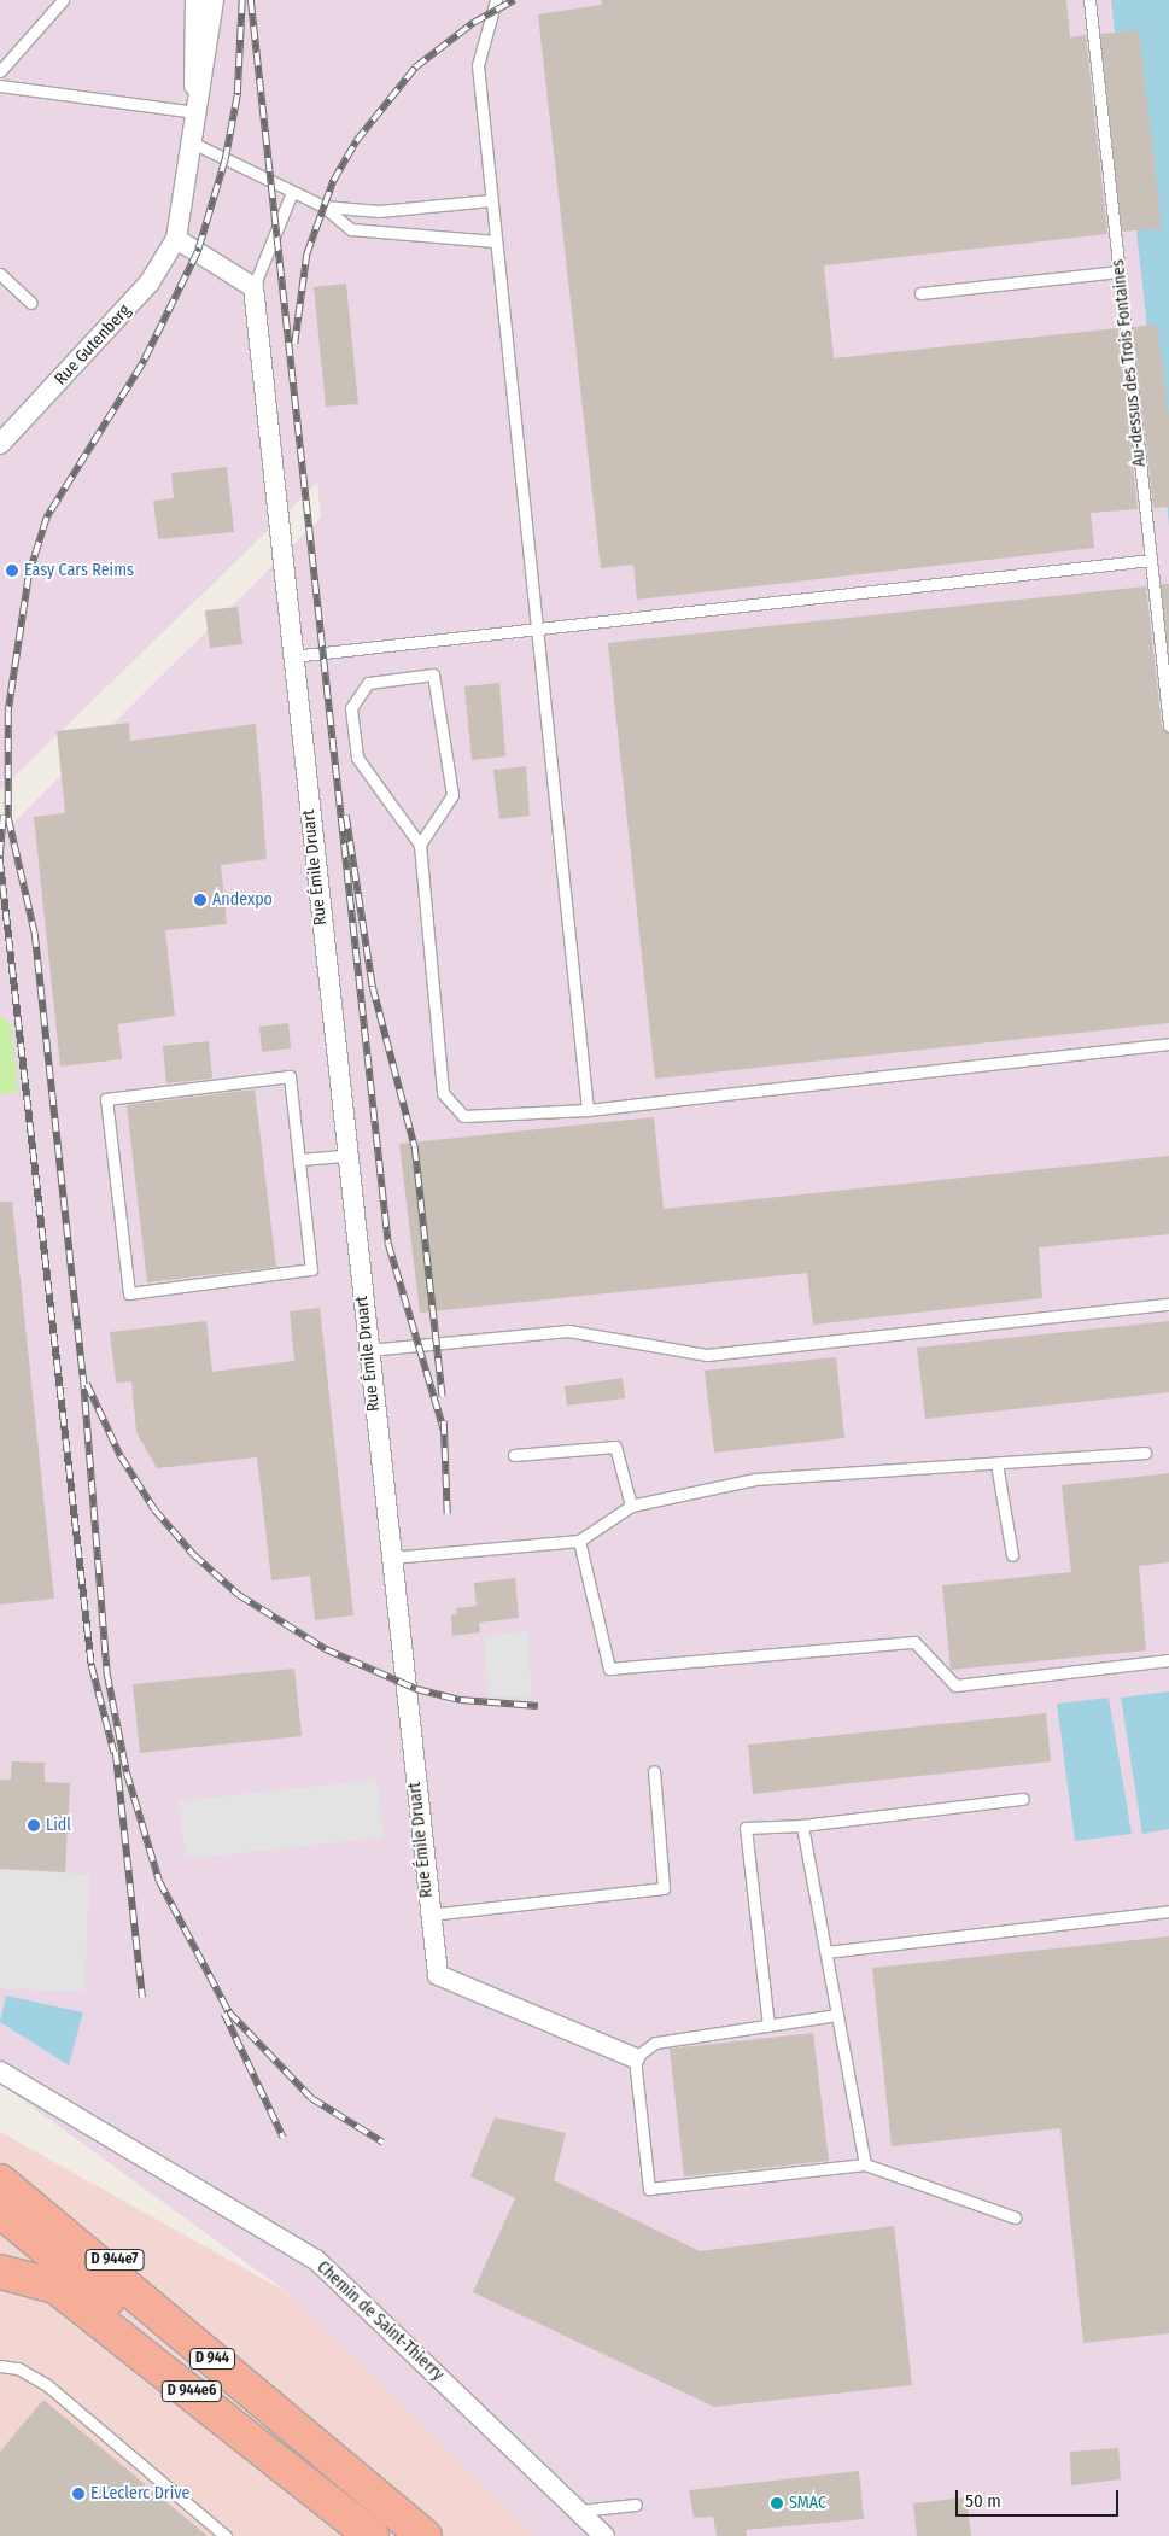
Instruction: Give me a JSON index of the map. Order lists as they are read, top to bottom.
{
  "streets": {
    "highway": ["D 944e7", "D 944", "D 944e6"],
    "street": ["Rue Gutenberg", "Rue Émile Druart", "Chemin de Saint-Thierry"],
    "lane": ["Au-dessus des Trois Fontaines"]
  },
  "crossings": [
    ["D 944e7", "D 944"]
  ],
  "places": [
    "Easy Cars Reims",
    "Andexpo",
    "Lidl",
    "E.Leclerc Drive",
    "SMAC"
  ],
  "scale_bar": "50 m"
}
